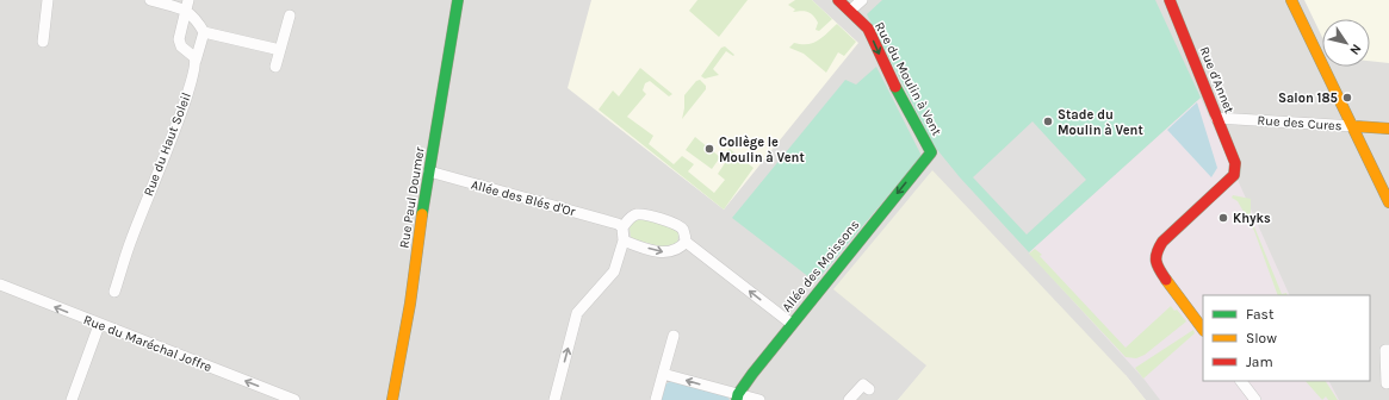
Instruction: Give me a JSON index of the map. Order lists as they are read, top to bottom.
{
  "streets": {
    "street": [
      "Rue du Moulin à Vent",
      "Rue d'Annet",
      "Rue des Cures",
      "Rue du Haut Soleil",
      "Rue Paul Doumer",
      "Allée des Blés d'Or",
      "Allée des Moissons",
      "Rue du Maréchal Joffre"
    ]
  },
  "crossings": [
    ["Rue du Moulin à Vent", "Allée des Moissons"],
    ["Rue d'Annet", "Rue des Cures"],
    ["Rue Paul Doumer", "Allée des Blés d'Or"]
  ],
  "one_way": ["Rue du Moulin à Vent", "Allée des Moissons", "Rue du Maréchal Joffre"],
  "places": [
    "Salon 185",
    "Stade du Moulin à Vent",
    "Collège le Moulin à Vent",
    "Khyks"
  ],
  "legend": ["Fast", "Slow", "Jam"],
  "north": "bottom right"
}
